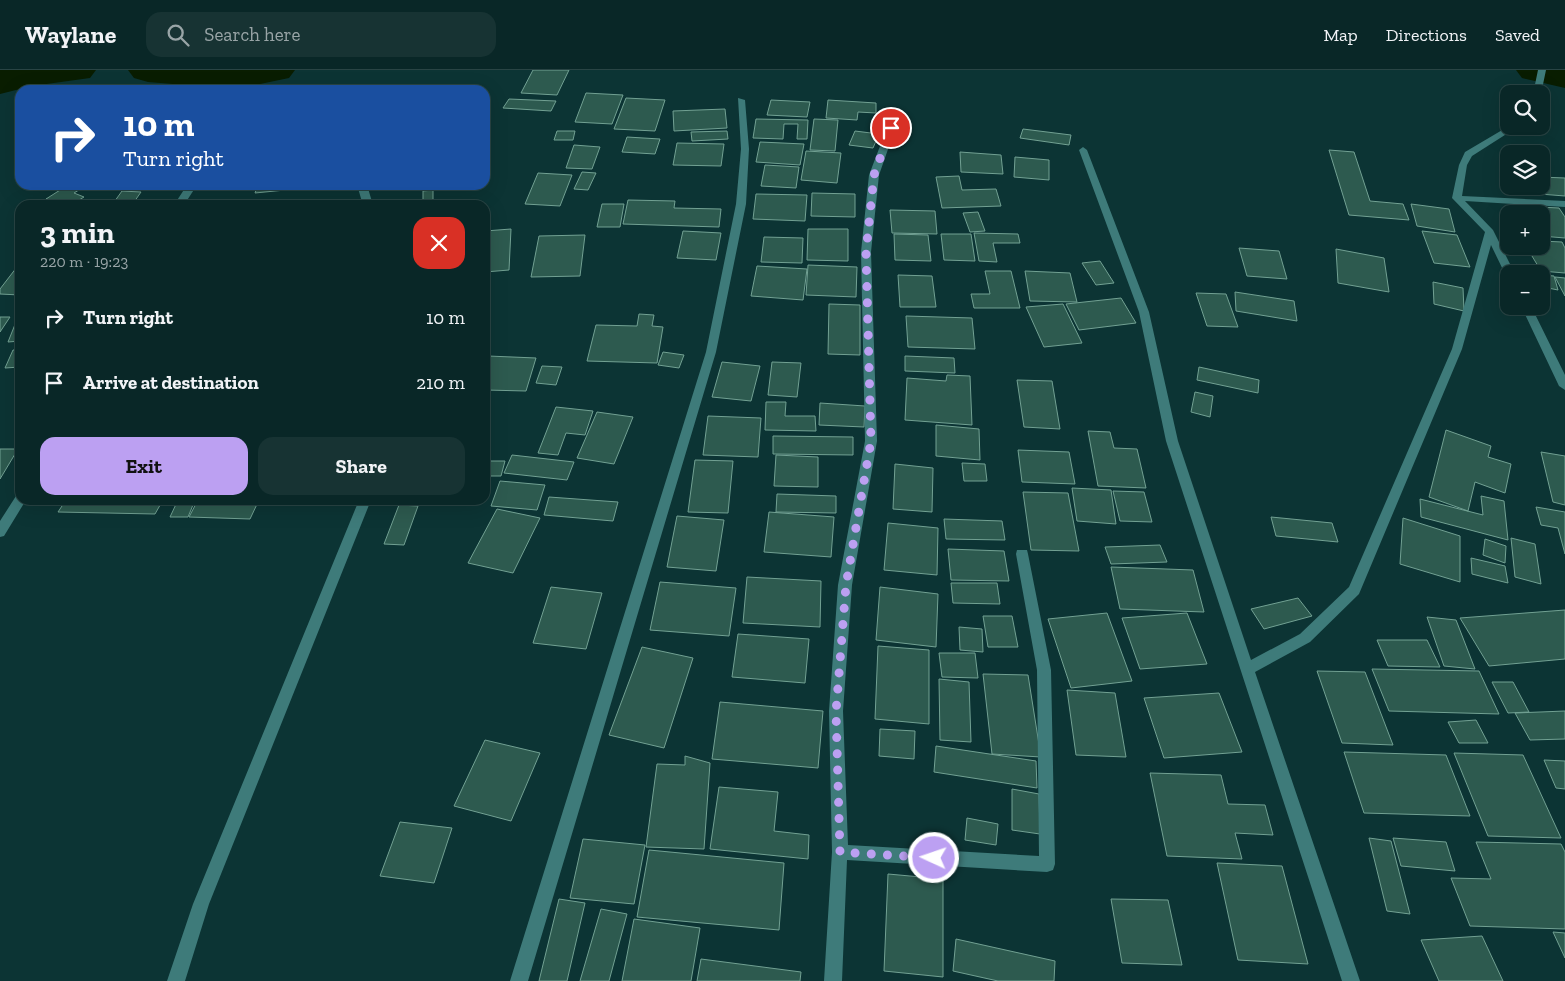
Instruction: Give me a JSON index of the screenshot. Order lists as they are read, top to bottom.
{
  "page": {
    "header": "Waylane",
    "search": "Search here",
    "nav": ["Map", "Directions", "Saved"],
    "map_buttons": ["+", "−"],
    "turn": ["10 m", "Turn right"],
    "heading": ["3 min", "220 m · 19:23"],
    "list": [
      {
        "name": "Turn right",
        "value": "10 m"
      },
      {
        "name": "Arrive at destination",
        "value": "210 m"
      }
    ],
    "buttons": ["Exit", "Share"]
  }
}
